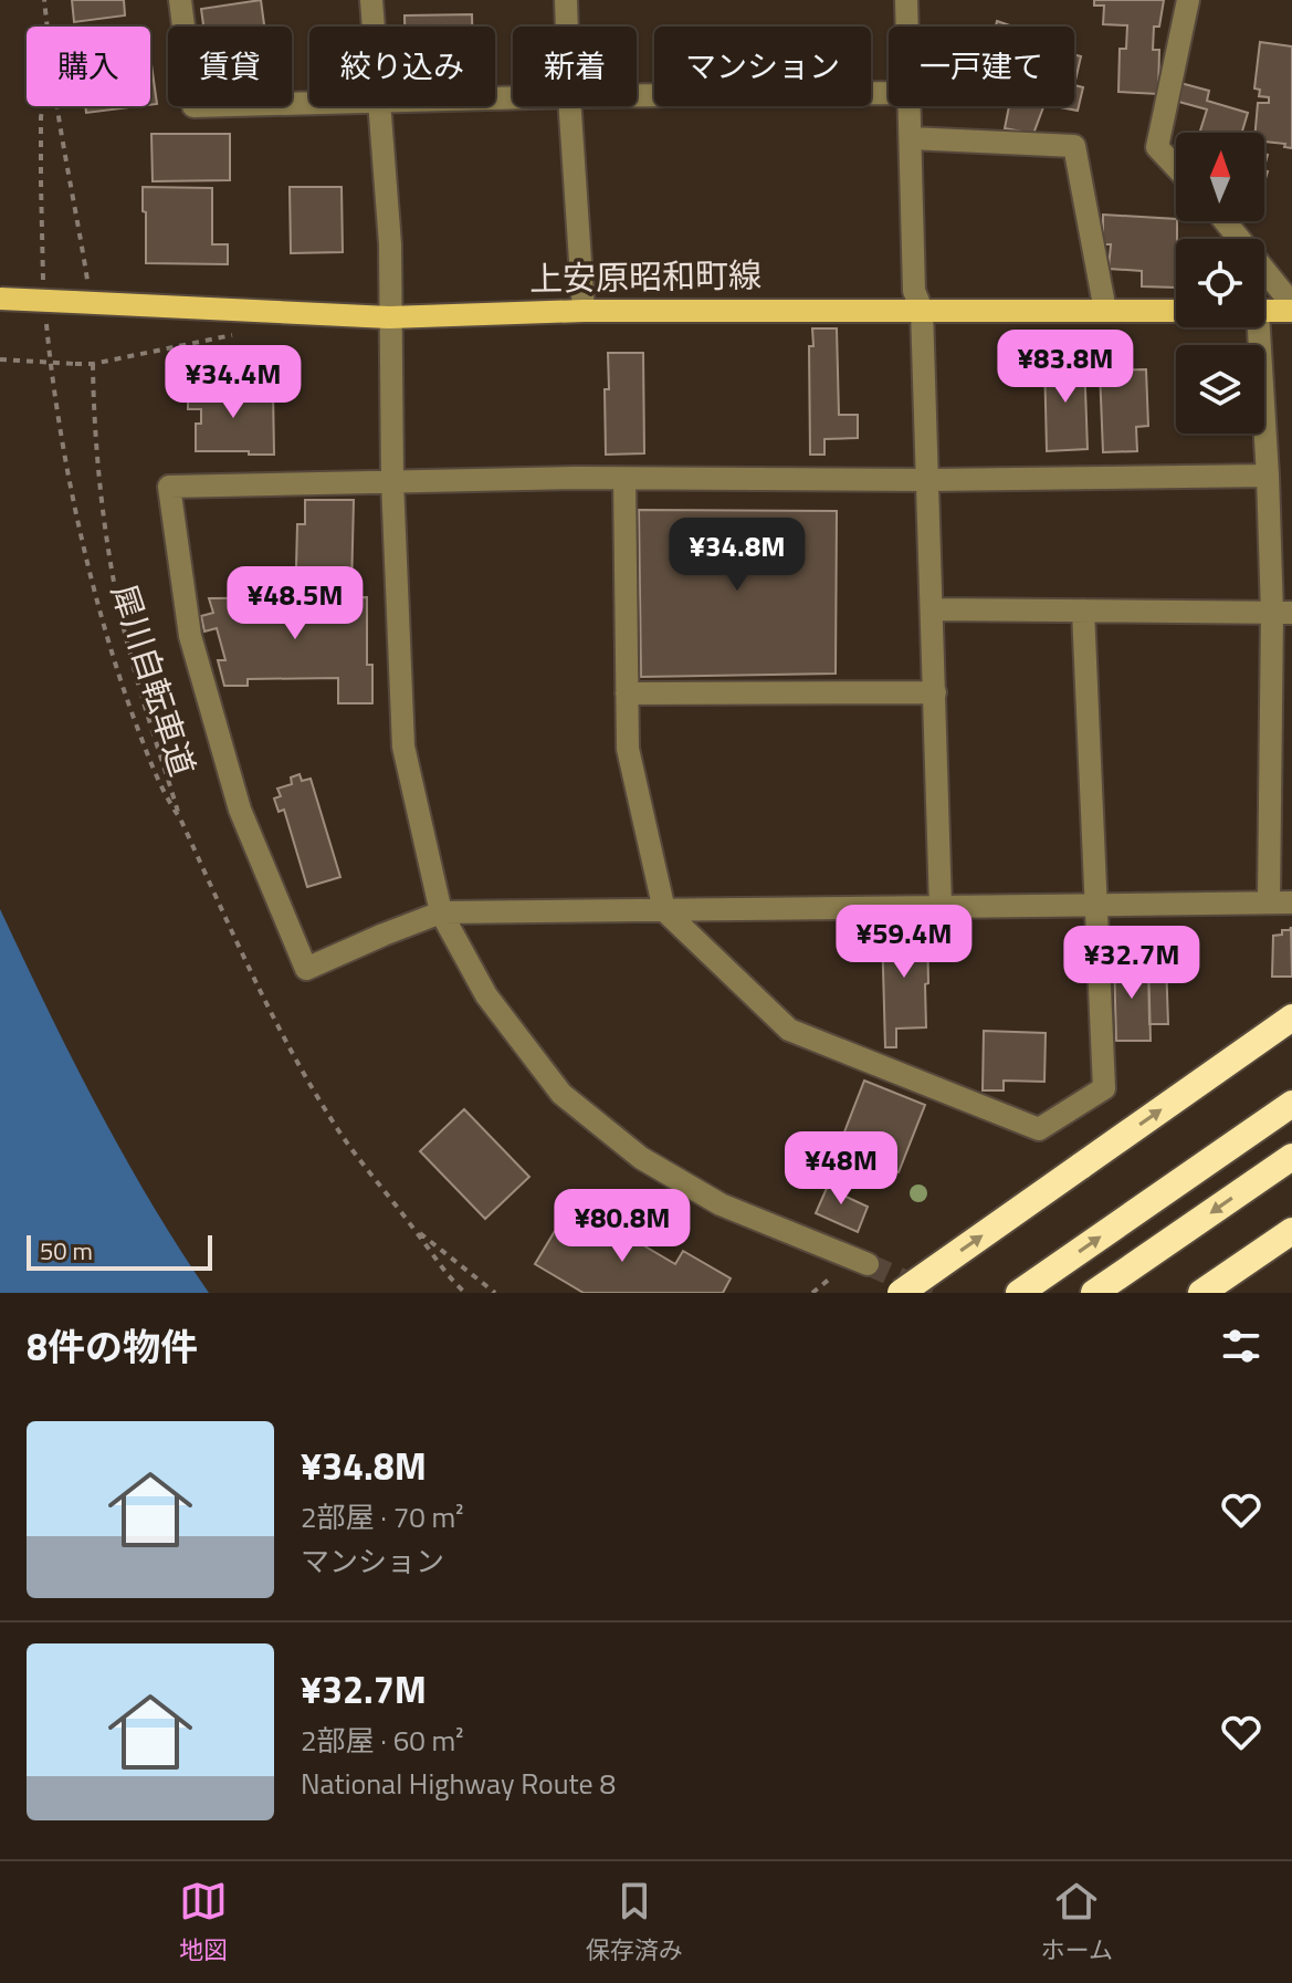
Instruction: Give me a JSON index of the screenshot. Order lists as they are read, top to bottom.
{
  "streets": {
    "main road": ["上安原昭和町線"],
    "path": ["犀川自転車道"]
  },
  "scale_bar": "50 m",
  "north": "top",
  "page": {
    "chip": [
      "購入",
      "賃貸",
      "絞り込み",
      "新着",
      "マンション",
      "一戸建て"
    ],
    "price": [
      "¥83.8M",
      "¥34.4M",
      "¥34.8M",
      "¥48.5M",
      "¥59.4M",
      "¥32.7M",
      "¥48M",
      "¥80.8M"
    ],
    "scale": "50 m",
    "heading": "8件の物件",
    "list": [
      {
        "name": "¥34.8M",
        "note": "2部屋 · 70 m² · マンション"
      },
      {
        "name": "¥32.7M",
        "note": "2部屋 · 60 m² · National Highway Route 8"
      }
    ],
    "tabs": ["地図", "保存済み", "ホーム"]
  }
}
